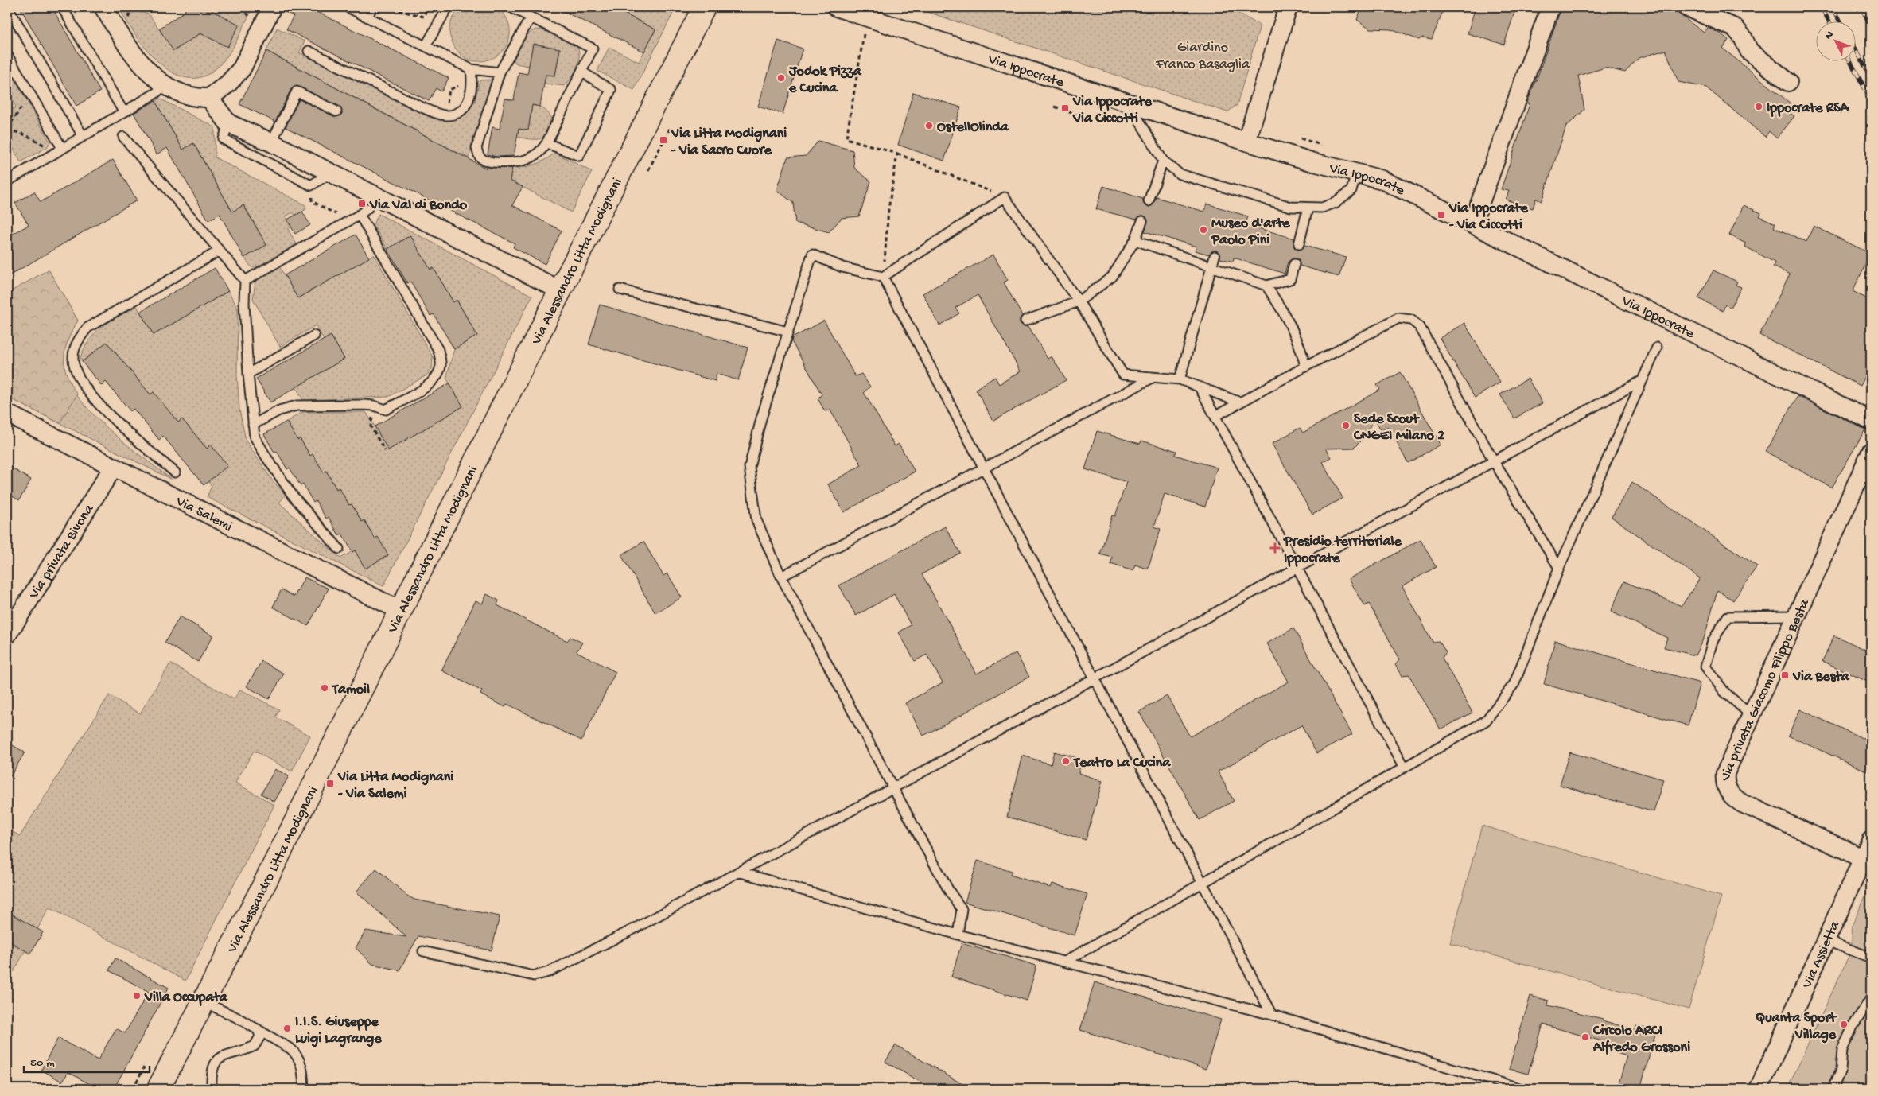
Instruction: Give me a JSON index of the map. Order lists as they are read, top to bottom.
{
  "streets": {
    "street": [
      "Via Ippocrate",
      "Via Alessandro Litta Modignani",
      "Via Salemi",
      "Via privata Bivona",
      "Via privata Giacomo Filippo Besta",
      "Via Assietta"
    ]
  },
  "crossings": [
    ["Via Alessandro Litta Modignani", "Via Salemi"],
    ["Via Salemi", "Via privata Bivona"],
    ["Via privata Giacomo Filippo Besta", "Via Assietta"]
  ],
  "parks": ["Giardino Franco Basaglia"],
  "places": {
    "other": [
      "Jodok Pizza e Cucina",
      "Ippocrate RSA",
      "OstellOlinda",
      "Museo d'arte Paolo Pini",
      "Sede Scout CNGEI Milano 2",
      "Tamoil",
      "Teatro La Cucina",
      "Villa Occupata",
      "Quanta Sport Village",
      "I.I.S. Giuseppe Luigi Lagrange",
      "Circolo ARCI Alfredo Grossoni"
    ],
    "transit": [
      "Via Ippocrate Via Ciccotti",
      "Via Litta Modignani - Via Sacro Cuore",
      "Via Val di Bondo",
      "Via Ippocrate - Via Ciccotti",
      "Via Besta",
      "Via Litta Modignani - Via Salemi"
    ],
    "health": ["Presidio territoriale Ippocrate"]
  },
  "scale_bar": "50 m",
  "north": "top left"
}
